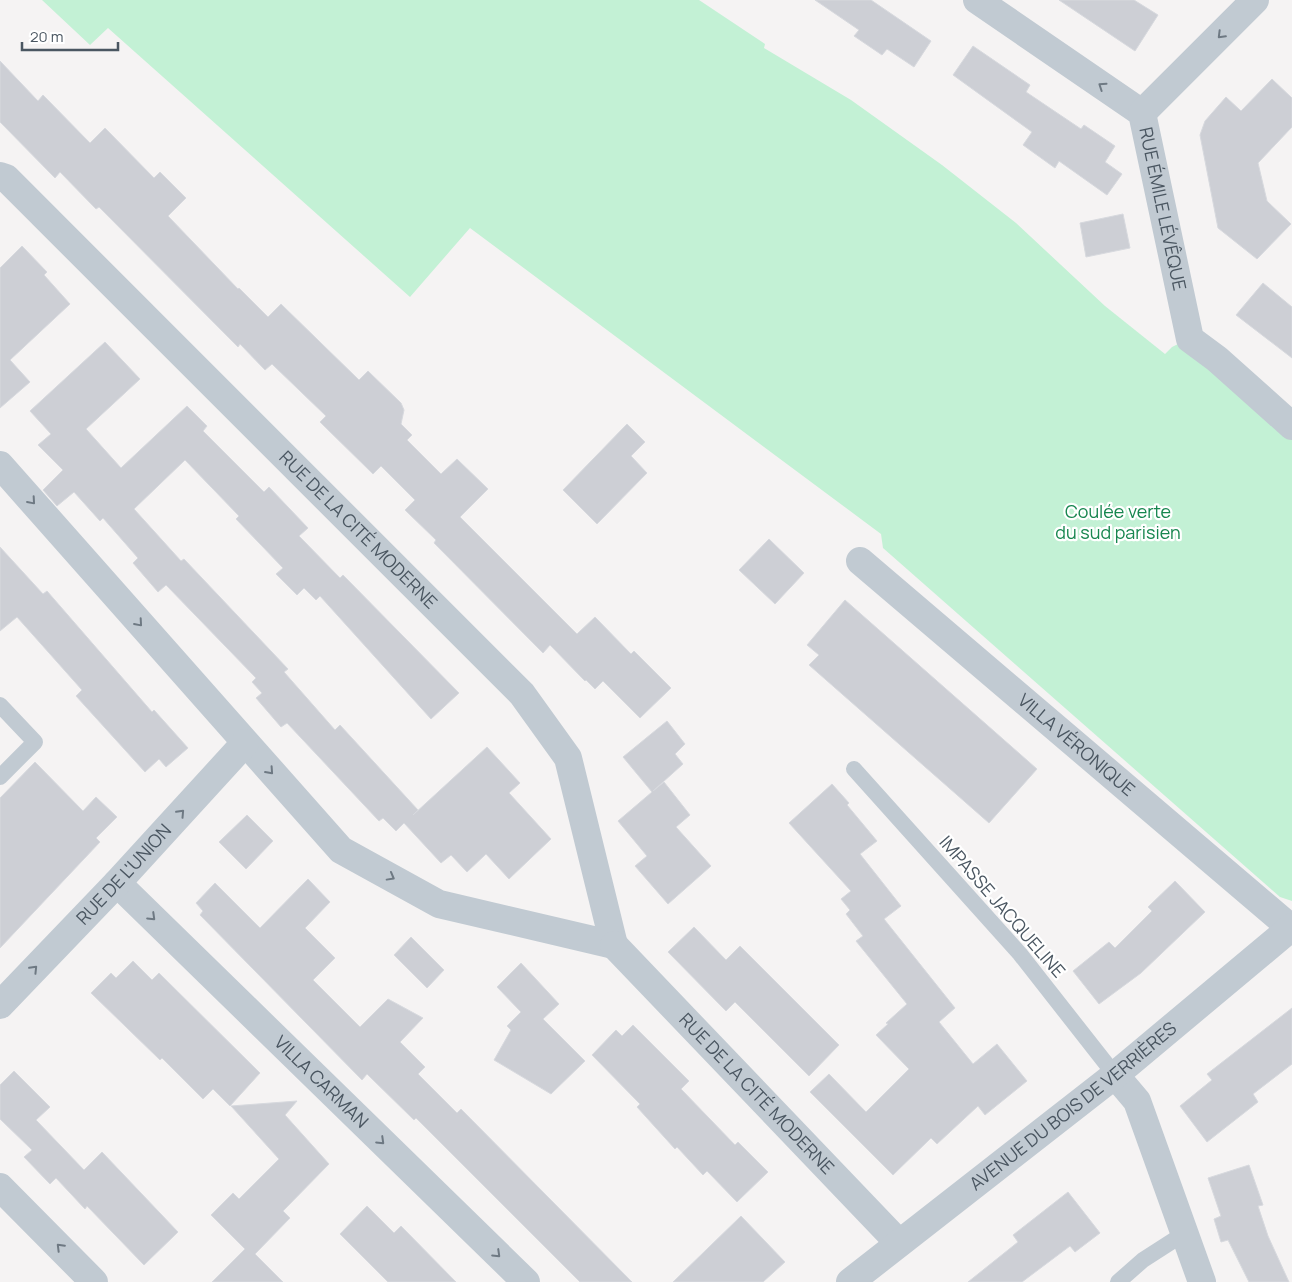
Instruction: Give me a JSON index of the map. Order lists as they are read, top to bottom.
{
  "streets": {
    "street": [
      "RUE ÉMILE LÉVÊQUE",
      "RUE DE LA CITÉ MODERNE",
      "VILLA VÉRONIQUE",
      "RUE DE L'UNION",
      "VILLA CARMAN",
      "AVENUE DU BOIS DE VERRIÈRES"
    ],
    "lane": ["IMPASSE JACQUELINE"]
  },
  "crossings": [
    ["RUE DE LA CITÉ MODERNE", "AVENUE DU BOIS DE VERRIÈRES"],
    ["VILLA VÉRONIQUE", "AVENUE DU BOIS DE VERRIÈRES"],
    ["RUE DE L'UNION", "VILLA CARMAN"],
    ["IMPASSE JACQUELINE", "AVENUE DU BOIS DE VERRIÈRES"]
  ],
  "one_way": ["RUE ÉMILE LÉVÊQUE", "RUE DE L'UNION"],
  "parks": ["Coulée verte du sud parisien"],
  "scale_bar": "20 m"
}
